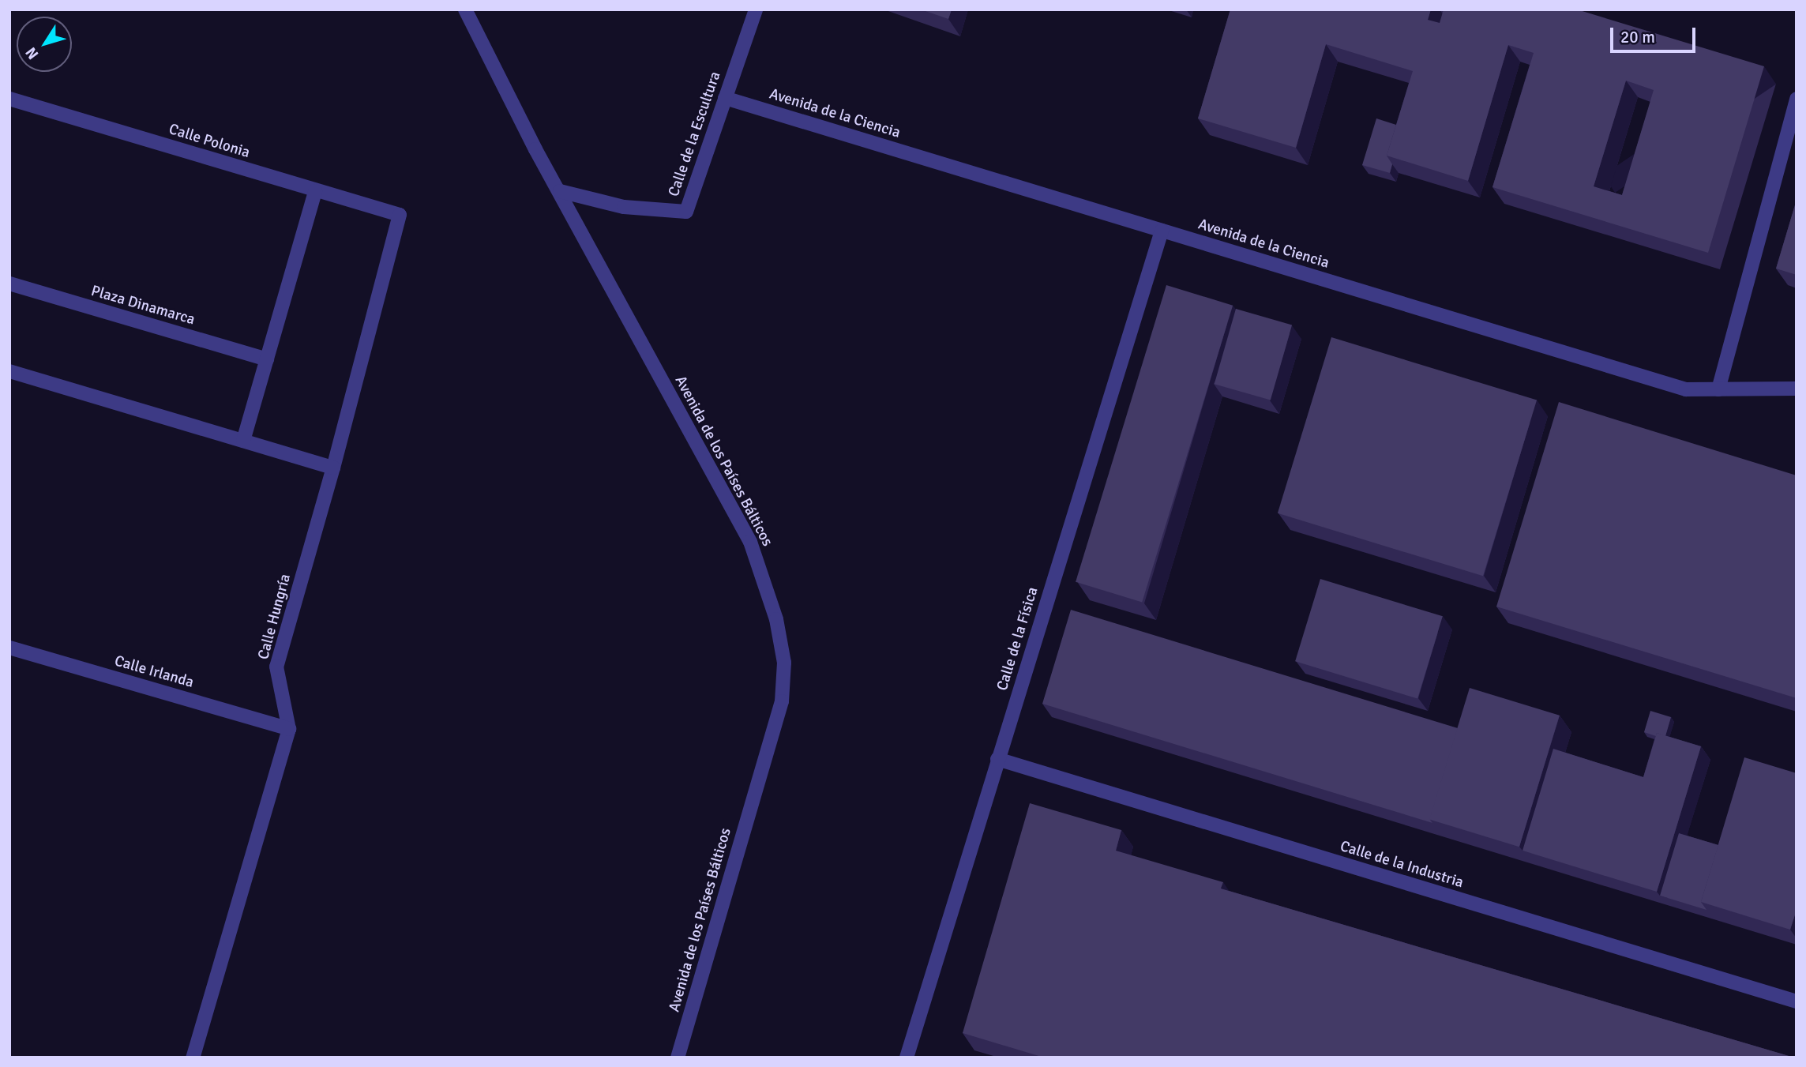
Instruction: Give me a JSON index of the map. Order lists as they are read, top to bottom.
{
  "streets": {
    "street": [
      "Avenida de la Ciencia",
      "Calle de la Escultura",
      "Calle Polonia",
      "Plaza Dinamarca",
      "Avenida de los Países Bálticos",
      "Calle Hungría",
      "Calle de la Física",
      "Calle Irlanda",
      "Calle de la Industria"
    ]
  },
  "crossings": [
    ["Avenida de la Ciencia", "Calle de la Escultura"],
    ["Avenida de la Ciencia", "Calle de la Física"],
    ["Calle de la Escultura", "Avenida de los Países Bálticos"],
    ["Calle Polonia", "Calle Hungría"],
    ["Calle Hungría", "Calle Irlanda"],
    ["Calle de la Física", "Calle de la Industria"]
  ],
  "scale_bar": "20 m",
  "north": "bottom left"
}
